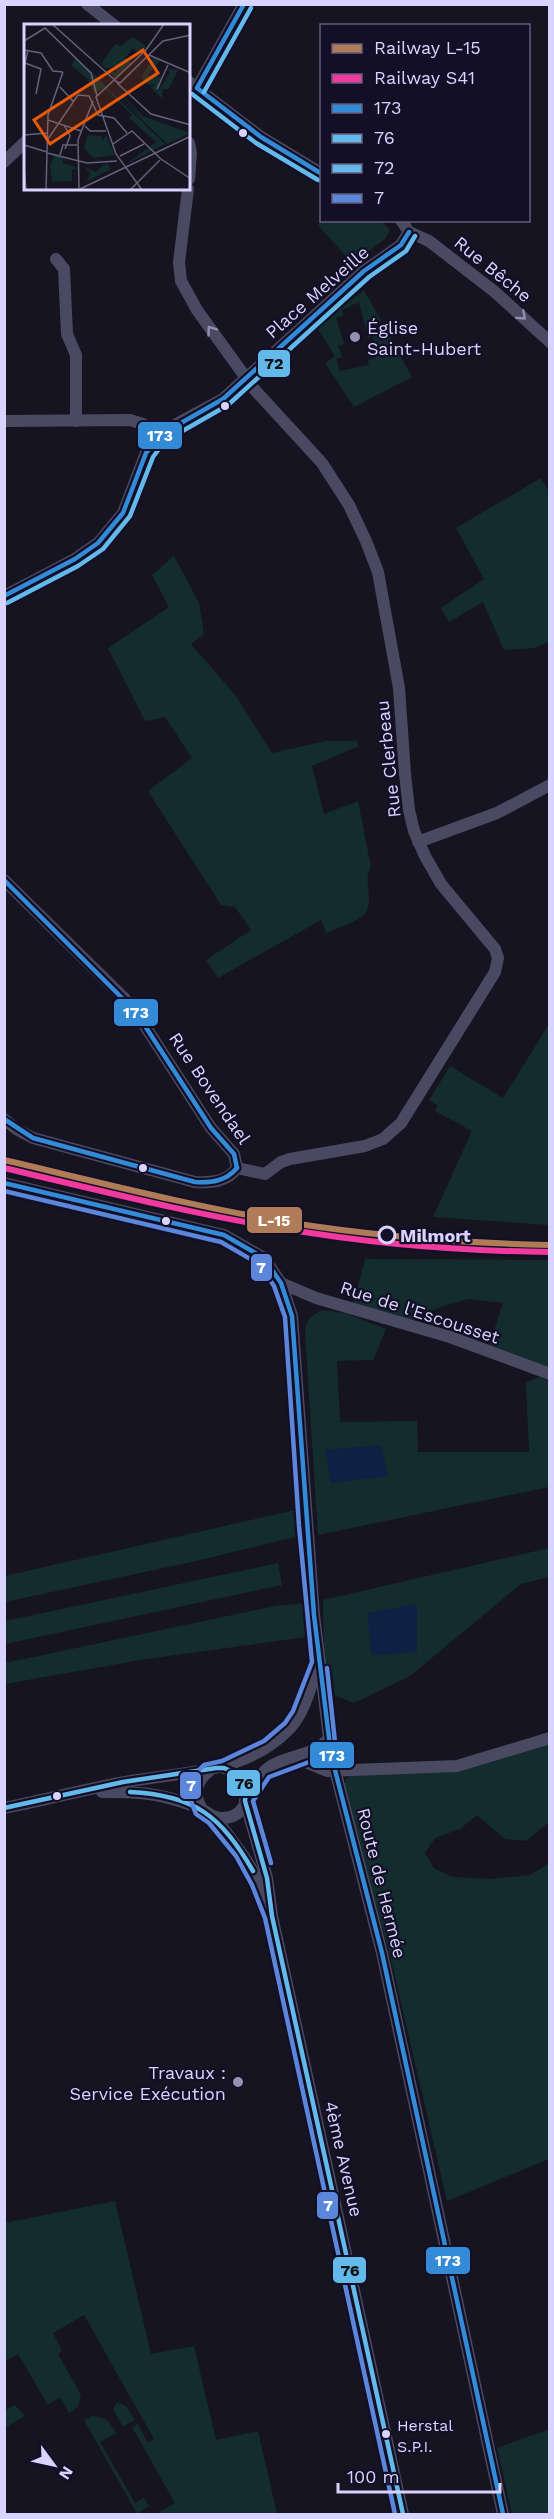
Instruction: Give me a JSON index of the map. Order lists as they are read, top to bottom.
{
  "streets": {
    "street": [
      "Rue Bêche",
      "Place Melveille",
      "Rue Clerbeau",
      "Rue Bovendael",
      "Rue de l'Escousset",
      "Route de Hermée",
      "4ème Avenue"
    ]
  },
  "crossings": [
    ["Rue Bêche", "Place Melveille"],
    ["Place Melveille", "Rue Clerbeau"],
    ["Rue Clerbeau", "Rue Bovendael"],
    ["Rue de l'Escousset", "Route de Hermée"]
  ],
  "one_way": ["Rue Bêche"],
  "places": [
    "Église Saint-Hubert",
    "Milmort",
    "Travaux : Service Exécution",
    "Herstal S.P.I."
  ],
  "lines": [
    "transit line 173",
    "transit line 72",
    "rail line L-15",
    "rail line S41",
    "transit line 7",
    "transit line 76"
  ],
  "legend": [
    "Railway L-15",
    "Railway S41",
    "173",
    "76",
    "72",
    "7"
  ],
  "scale_bar": "100 m",
  "north": "bottom right"
}
